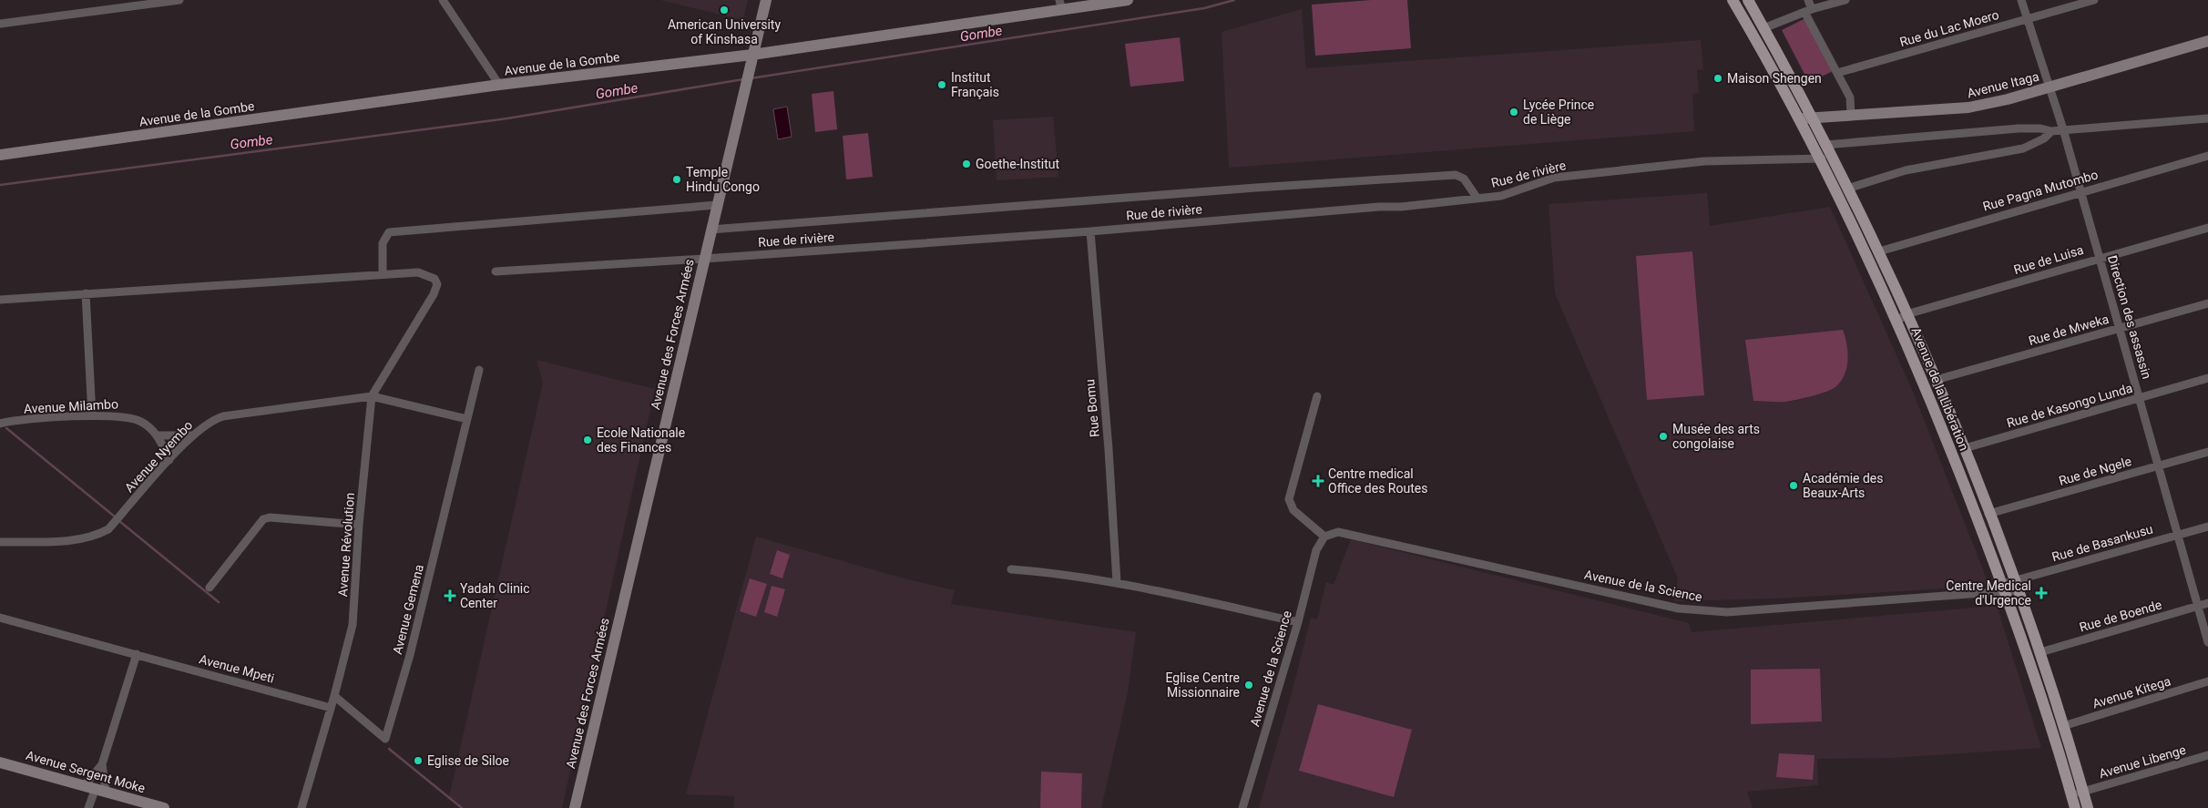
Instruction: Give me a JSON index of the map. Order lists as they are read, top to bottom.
{
  "streets": {
    "main road": ["Avenue de la Libération"],
    "street": [
      "Rue du Lac Moero",
      "Avenue de la Gombe",
      "Avenue Itaga",
      "Rue de rivière",
      "Rue Pagna Mutombo",
      "Rue de Luisa",
      "Direction des assassin",
      "Rue de Mweka",
      "Avenue des Forces Armées",
      "Rue de Kasongo Lunda",
      "Avenue Milambo",
      "Rue Bomu",
      "Avenue Nyembo",
      "Rue de Ngele",
      "Rue de Basankusu",
      "Avenue Révolution",
      "Avenue de la Science",
      "Avenue Gemena",
      "Rue de Boende",
      "Avenue Mpeti",
      "Avenue Kitega",
      "Avenue Libenge",
      "Avenue Sergent Moke"
    ]
  },
  "crossings": [
    ["Rue du Lac Moero", "Direction des assassin"],
    ["Avenue de la Gombe", "Avenue des Forces Armées"],
    ["Avenue Itaga", "Direction des assassin"],
    ["Avenue Itaga", "Avenue de la Libération"],
    ["Rue de rivière", "Avenue des Forces Armées"],
    ["Rue de rivière", "Avenue de la Libération"],
    ["Rue de rivière", "Rue Bomu"],
    ["Rue Pagna Mutombo", "Direction des assassin"],
    ["Rue Pagna Mutombo", "Avenue de la Libération"],
    ["Rue de Luisa", "Direction des assassin"],
    ["Rue de Luisa", "Avenue de la Libération"],
    ["Direction des assassin", "Rue de Mweka"],
    ["Direction des assassin", "Rue de Kasongo Lunda"],
    ["Direction des assassin", "Rue de Ngele"],
    ["Direction des assassin", "Rue de Basankusu"],
    ["Direction des assassin", "Rue de Boende"],
    ["Rue de Mweka", "Avenue de la Libération"],
    ["Avenue de la Libération", "Rue de Kasongo Lunda"],
    ["Avenue de la Libération", "Rue de Ngele"],
    ["Avenue de la Libération", "Rue de Basankusu"],
    ["Avenue de la Libération", "Avenue de la Science"],
    ["Avenue de la Libération", "Rue de Boende"],
    ["Avenue de la Libération", "Avenue Kitega"],
    ["Avenue de la Libération", "Avenue Libenge"],
    ["Avenue Milambo", "Avenue Nyembo"],
    ["Avenue Nyembo", "Avenue Révolution"],
    ["Rue de Basankusu", "Avenue de la Science"],
    ["Avenue Révolution", "Avenue Gemena"],
    ["Avenue Révolution", "Avenue Mpeti"]
  ],
  "water": ["Gombe"],
  "places": {
    "other": [
      "American University of Kinshasa",
      "Maison Shengen",
      "Institut Français",
      "Lycée Prince de Liège",
      "Goethe-Institut",
      "Temple Hindu Congo",
      "Musée des arts congolaise",
      "Ecole Nationale des Finances",
      "Académie des Beaux-Arts",
      "Eglise Centre Missionnaire",
      "Eglise de Siloe"
    ],
    "health": ["Centre medical Office des Routes", "Centre Medical d'Urgence", "Yadah Clinic Center"]
  }
}
